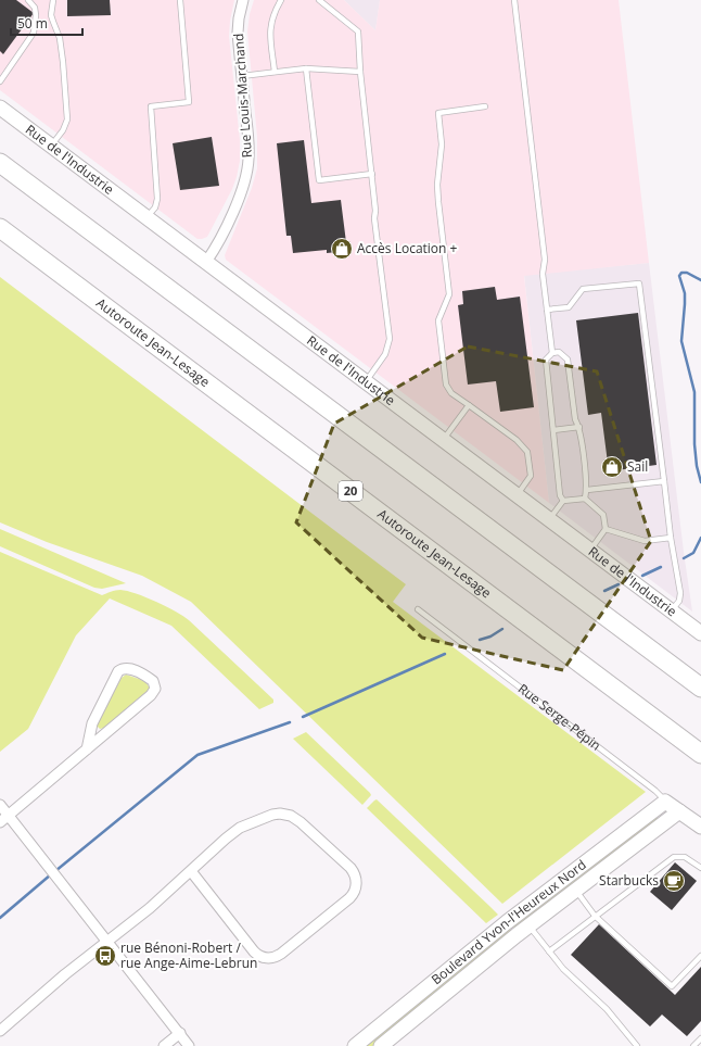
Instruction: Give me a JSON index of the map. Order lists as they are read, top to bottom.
{
  "streets": {
    "highway": ["Autoroute Jean-Lesage", "20"],
    "street": [
      "Rue Louis-Marchand",
      "Rue de l'Industrie",
      "Rue Serge-Pépin",
      "Boulevard Yvon-l'Heureux Nord"
    ]
  },
  "crossings": [
    ["Rue Louis-Marchand", "Rue de l'Industrie"],
    ["Rue Serge-Pépin", "Boulevard Yvon-l'Heureux Nord"]
  ],
  "places": {
    "shop": ["Accès Location +", "Sail"],
    "cafe": ["Starbucks"],
    "bus stop": ["rue Bénoni-Robert / rue Ange-Aime-Lebrun"]
  },
  "scale_bar": "50 m"
}
